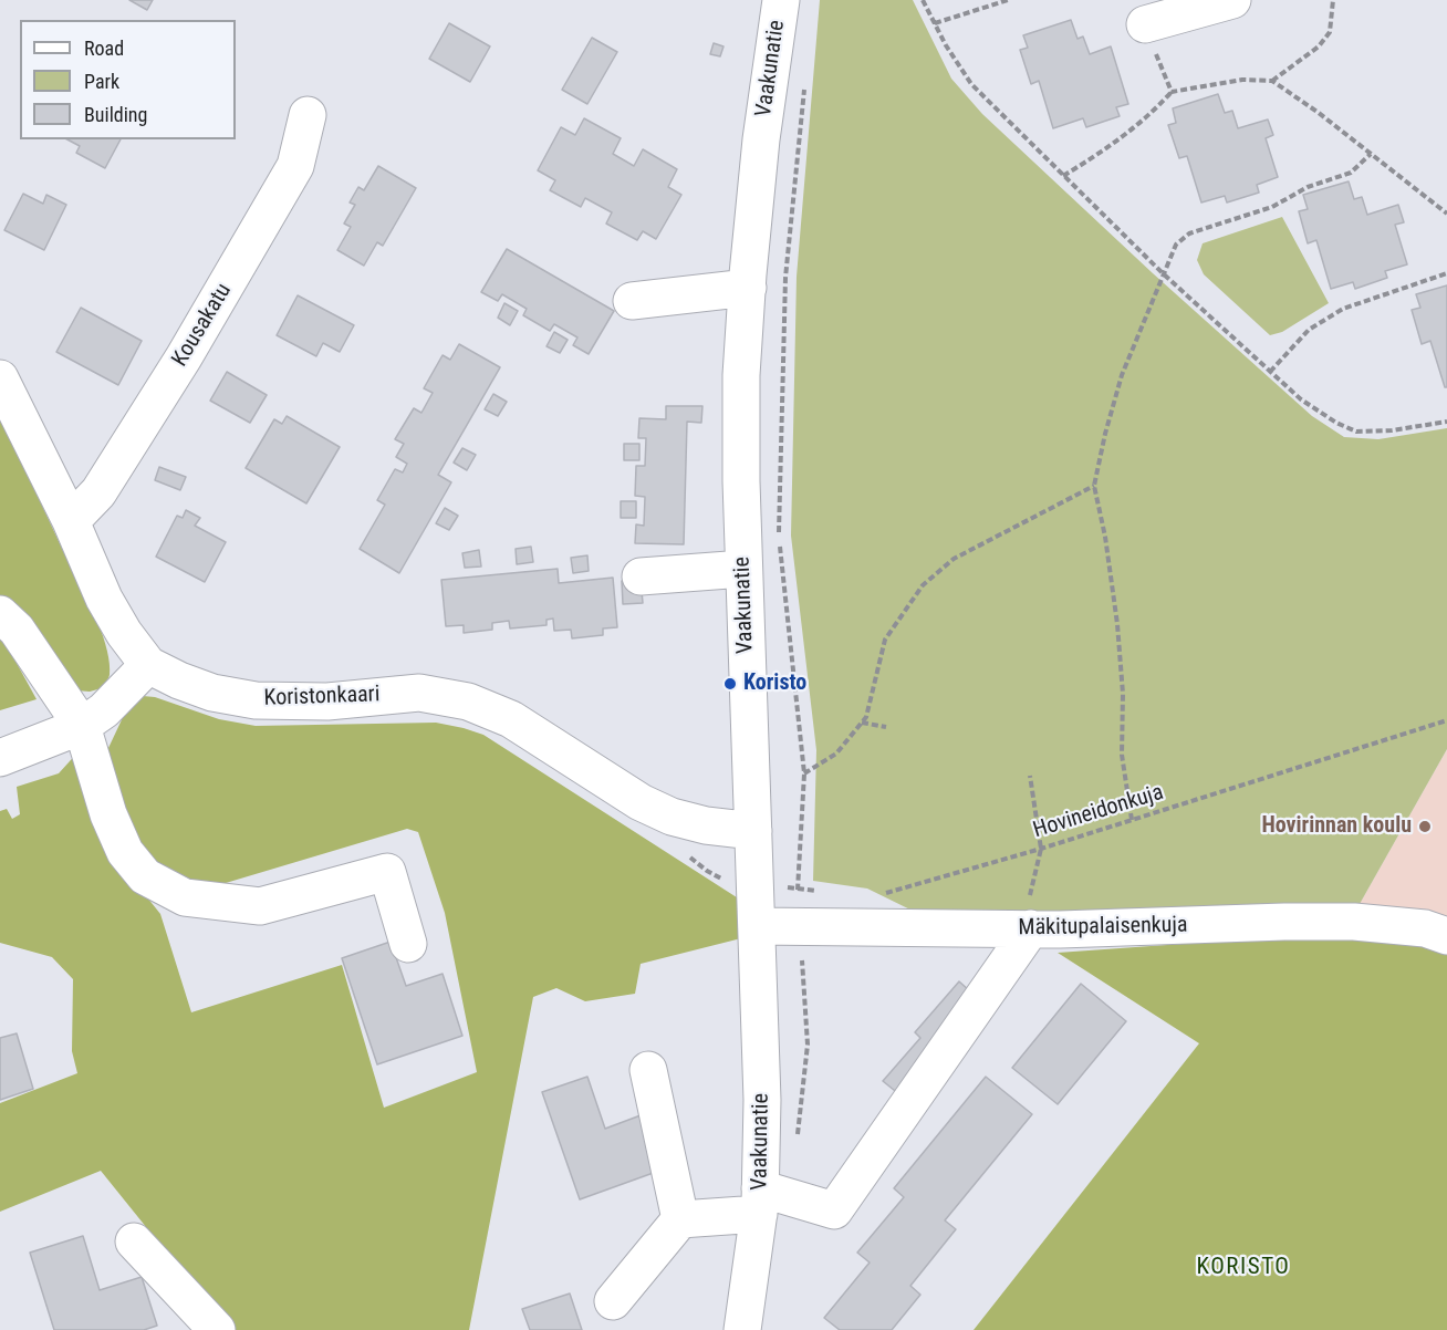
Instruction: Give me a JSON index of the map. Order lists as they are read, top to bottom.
{
  "streets": {
    "street": [
      "Vaakunatie",
      "Kousakatu",
      "Koristonkaari",
      "Mäkitupalaisenkuja"
    ],
    "path": ["Hovineidonkuja"]
  },
  "crossings": [
    ["Vaakunatie", "Koristonkaari"],
    ["Vaakunatie", "Mäkitupalaisenkuja"],
    ["Kousakatu", "Koristonkaari"]
  ],
  "districts": ["KORISTO"],
  "places": ["Koristo", "Hovirinnan koulu"],
  "legend": ["Road", "Park", "Building"]
}
